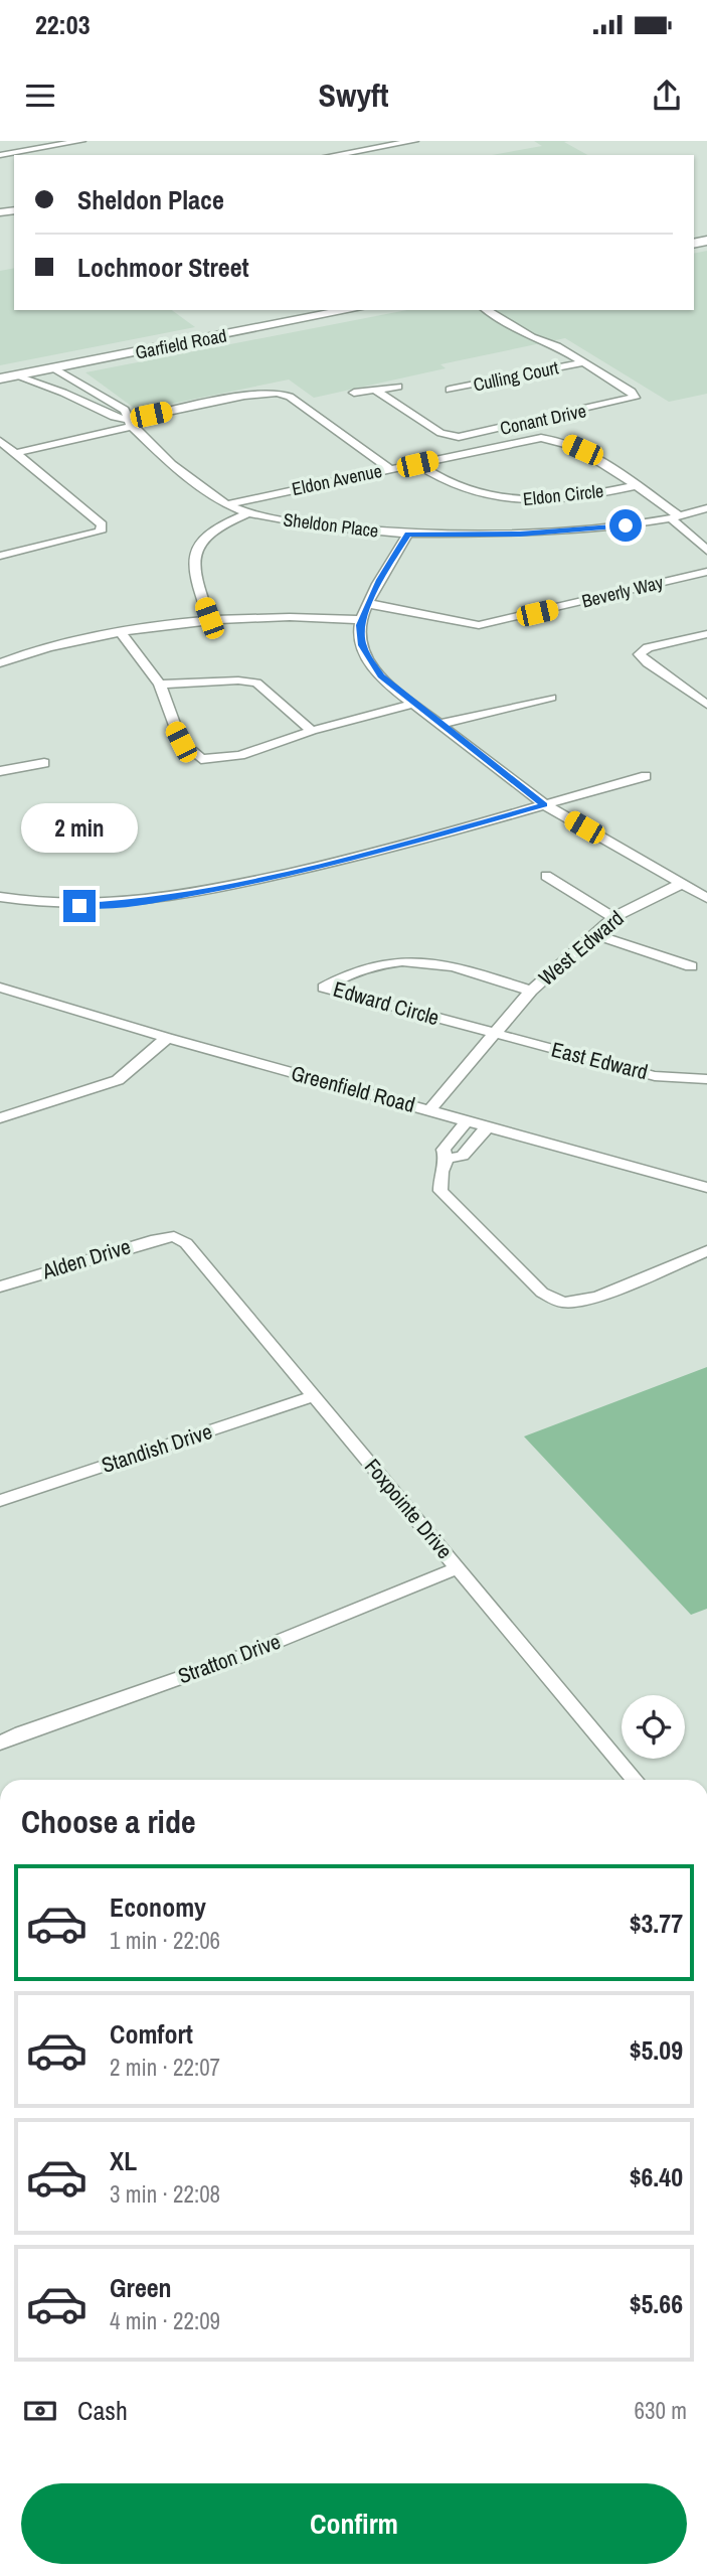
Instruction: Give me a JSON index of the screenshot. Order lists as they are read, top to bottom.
{
  "streets": {
    "main road": ["Garfield Road"],
    "street": [
      "Culling Court",
      "Conant Drive",
      "Eldon Avenue",
      "Eldon Circle",
      "Sheldon Place",
      "Beverly Way",
      "West Edward",
      "Edward Circle",
      "East Edward",
      "Greenfield Road",
      "Alden Drive",
      "Standish Drive",
      "Foxpointe Drive",
      "Stratton Drive"
    ]
  },
  "crossings": [
    ["Garfield Road", "Sheldon Place"],
    ["Culling Court", "Conant Drive"],
    ["Eldon Avenue", "Eldon Circle"],
    ["Eldon Avenue", "Sheldon Place"],
    ["West Edward", "Edward Circle"],
    ["West Edward", "East Edward"],
    ["West Edward", "Greenfield Road"],
    ["Edward Circle", "East Edward"],
    ["Alden Drive", "Foxpointe Drive"],
    ["Standish Drive", "Foxpointe Drive"],
    ["Foxpointe Drive", "Stratton Drive"]
  ],
  "page": {
    "status": "22:03",
    "header": "Swyft",
    "banner": ["Sheldon Place", "Lochmoor Street"],
    "bubble": "2 min",
    "heading": "Choose a ride",
    "list": [
      {
        "name": "Economy",
        "note": "1 min · 22:06",
        "value": "$3.77"
      },
      {
        "name": "Comfort",
        "note": "2 min · 22:07",
        "value": "$5.09"
      },
      {
        "name": "XL",
        "note": "3 min · 22:08",
        "value": "$6.40"
      },
      {
        "name": "Green",
        "note": "4 min · 22:09",
        "value": "$5.66"
      }
    ],
    "pay": ["Cash", "630 m"],
    "buttons": "Confirm"
  }
}
